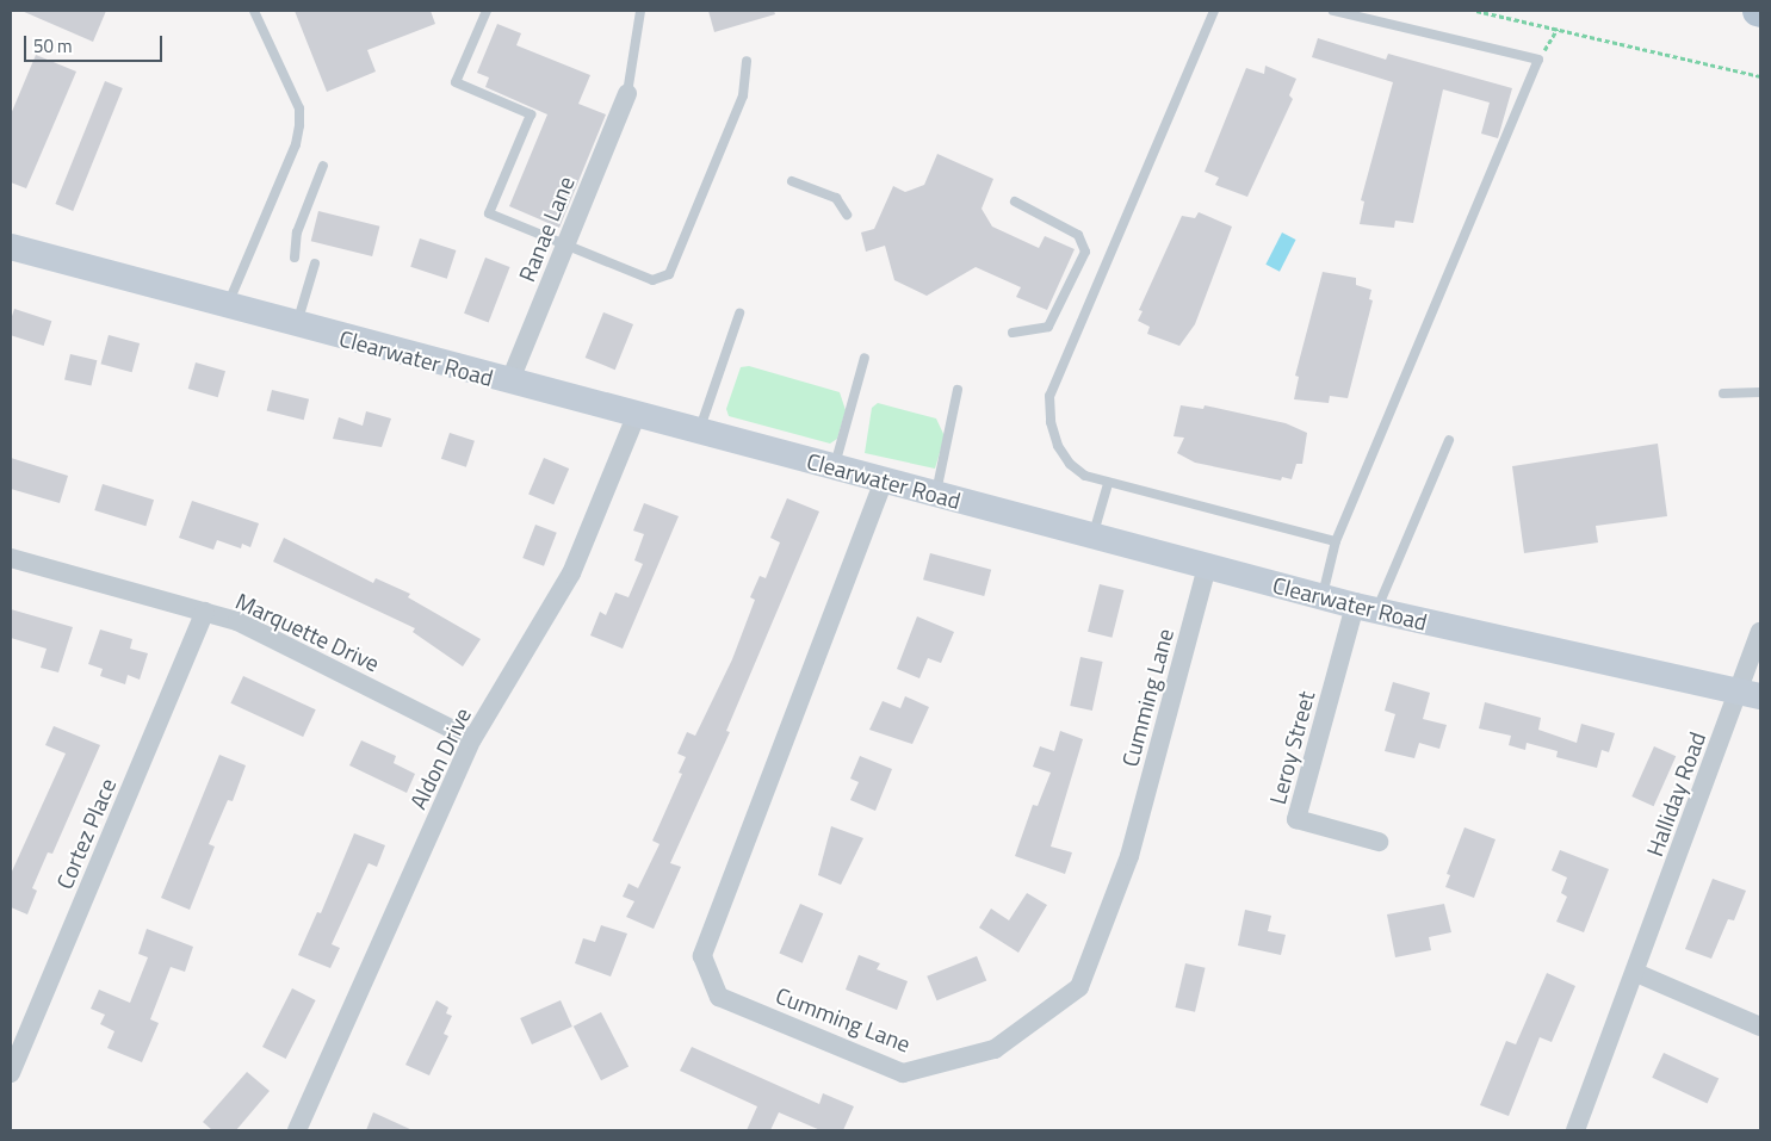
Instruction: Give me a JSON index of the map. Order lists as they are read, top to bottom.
{
  "streets": {
    "street": [
      "Ranae Lane",
      "Clearwater Road",
      "Marquette Drive",
      "Cumming Lane",
      "Leroy Street",
      "Aldon Drive",
      "Halliday Road",
      "Cortez Place"
    ]
  },
  "crossings": [
    ["Ranae Lane", "Clearwater Road"],
    ["Clearwater Road", "Cumming Lane"],
    ["Clearwater Road", "Leroy Street"],
    ["Clearwater Road", "Aldon Drive"],
    ["Clearwater Road", "Halliday Road"],
    ["Marquette Drive", "Aldon Drive"],
    ["Marquette Drive", "Cortez Place"]
  ],
  "scale_bar": "50 m"
}
